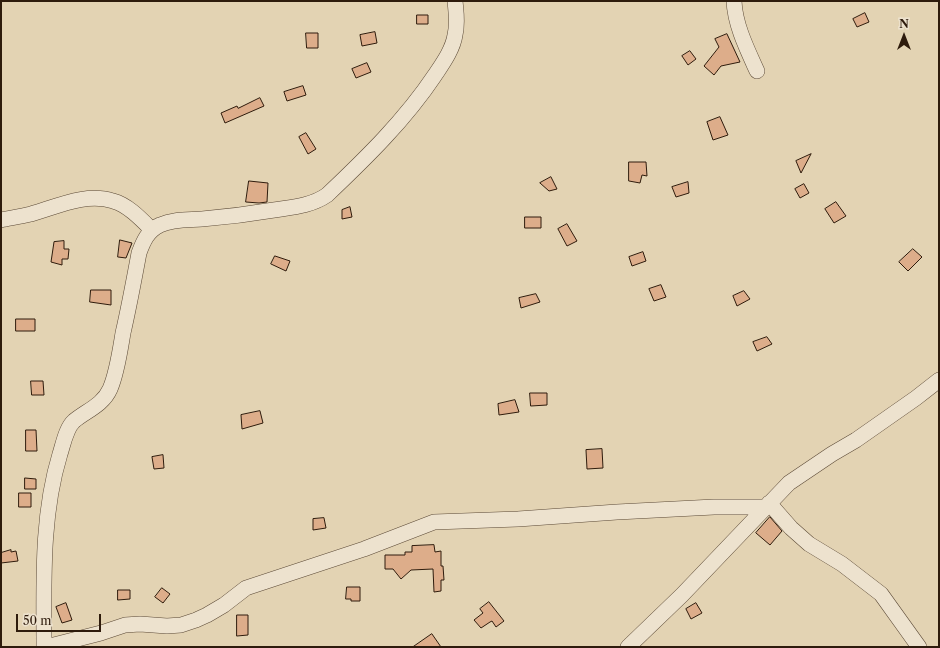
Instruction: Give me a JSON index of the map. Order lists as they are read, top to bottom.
{
  "scale_bar": "50 m",
  "north": "top"
}
